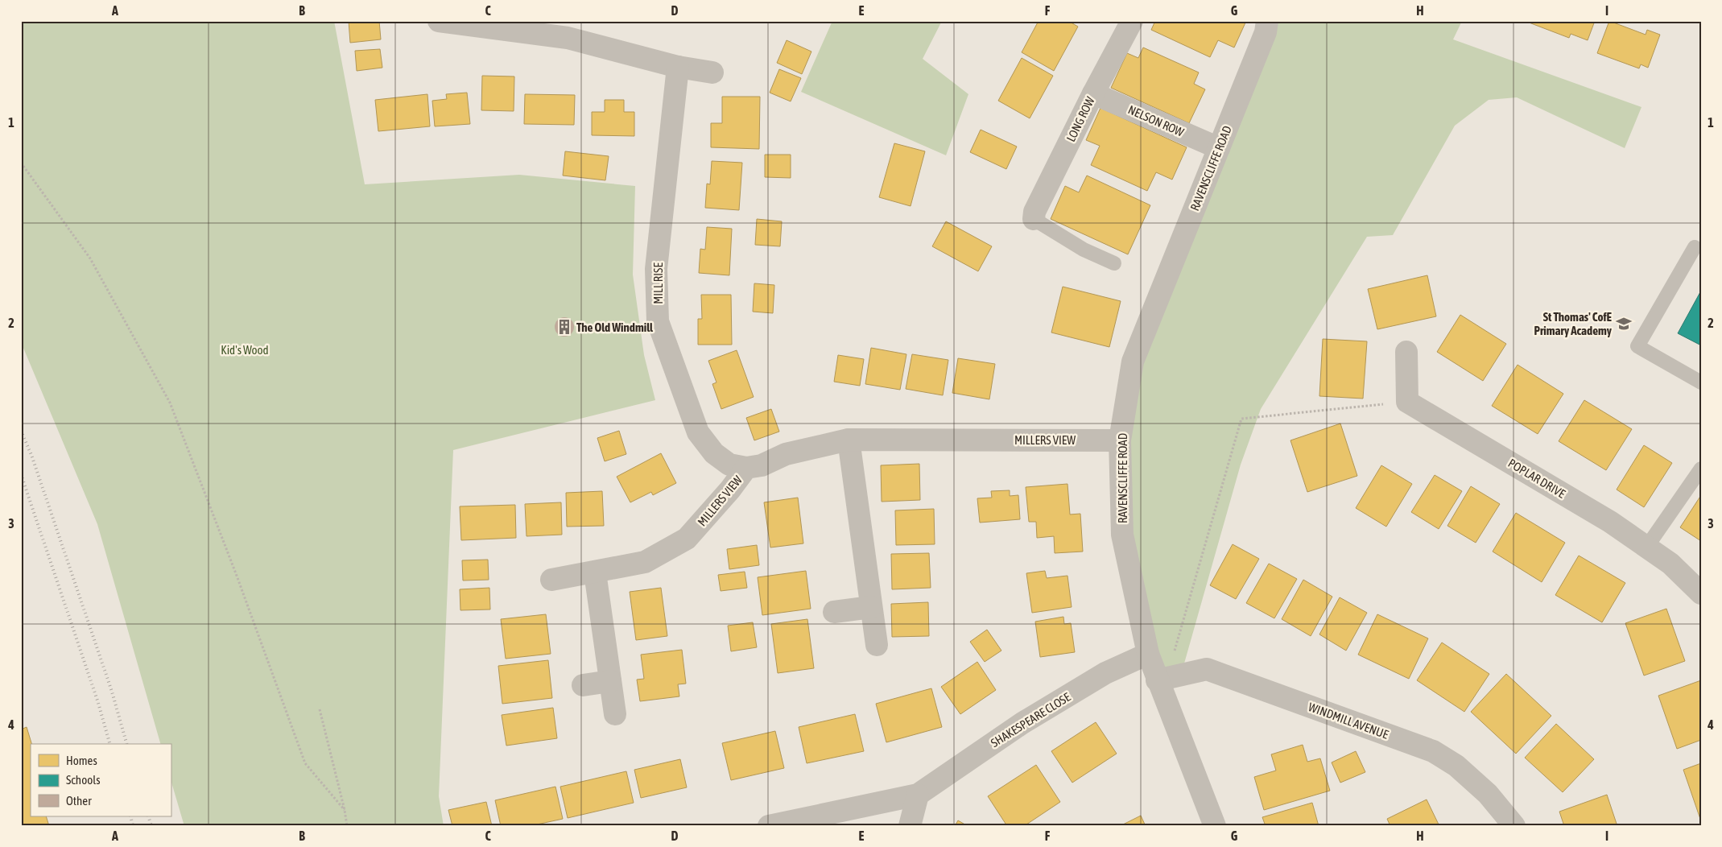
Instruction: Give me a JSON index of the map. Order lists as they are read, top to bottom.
{
  "streets": {
    "street": [
      "LONG ROW",
      "NELSON ROW",
      "RAVENSCLIFFE ROAD",
      "MILL RISE",
      "MILLERS VIEW",
      "POPLAR DRIVE",
      "SHAKESPEARE CLOSE",
      "WINDMILL AVENUE"
    ]
  },
  "crossings": [
    ["LONG ROW", "NELSON ROW"],
    ["NELSON ROW", "RAVENSCLIFFE ROAD"],
    ["RAVENSCLIFFE ROAD", "MILLERS VIEW"],
    ["RAVENSCLIFFE ROAD", "SHAKESPEARE CLOSE"],
    ["RAVENSCLIFFE ROAD", "WINDMILL AVENUE"],
    ["MILL RISE", "MILLERS VIEW"]
  ],
  "parks": ["Kid's Wood"],
  "places": {
    "school or university": ["St Thomas' CofE Primary Academy"],
    "building": ["The Old Windmill"]
  },
  "legend": ["Homes", "Schools", "Other"],
  "grid": {
    "columns": [
      "A",
      "B",
      "C",
      "D",
      "E",
      "F",
      "G",
      "H",
      "I"
    ],
    "rows": [
      "1",
      "2",
      "3",
      "4"
    ]
  }
}
